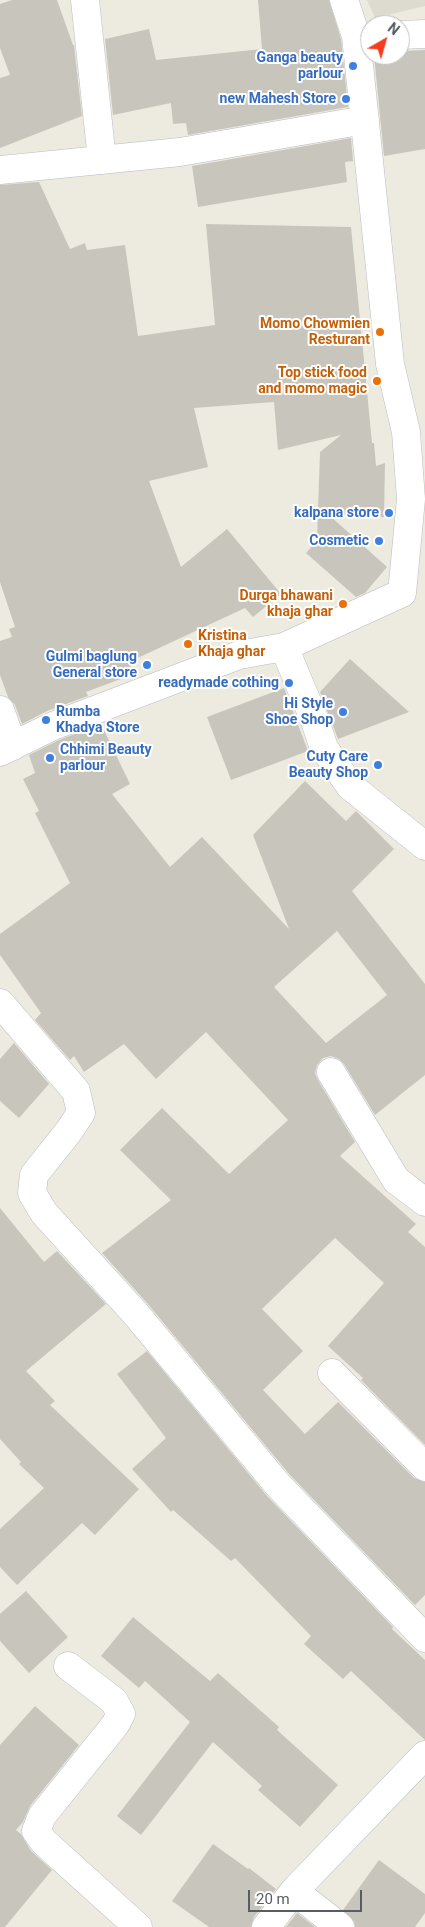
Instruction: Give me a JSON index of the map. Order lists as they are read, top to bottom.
{
  "places": [
    "Ganga beauty parlour",
    "new Mahesh Store",
    "Momo Chowmien Resturant",
    "Top stick food and momo magic",
    "kalpana store",
    "Cosmetic",
    "Durga bhawani khaja ghar",
    "Kristina Khaja ghar",
    "Gulmi baglung General store",
    "readymade cothing",
    "Hi Style Shoe Shop",
    "Rumba Khadya Store",
    "Chhimi Beauty parlour",
    "Cuty Care Beauty Shop"
  ],
  "scale_bar": "20 m",
  "north": "top right"
}
